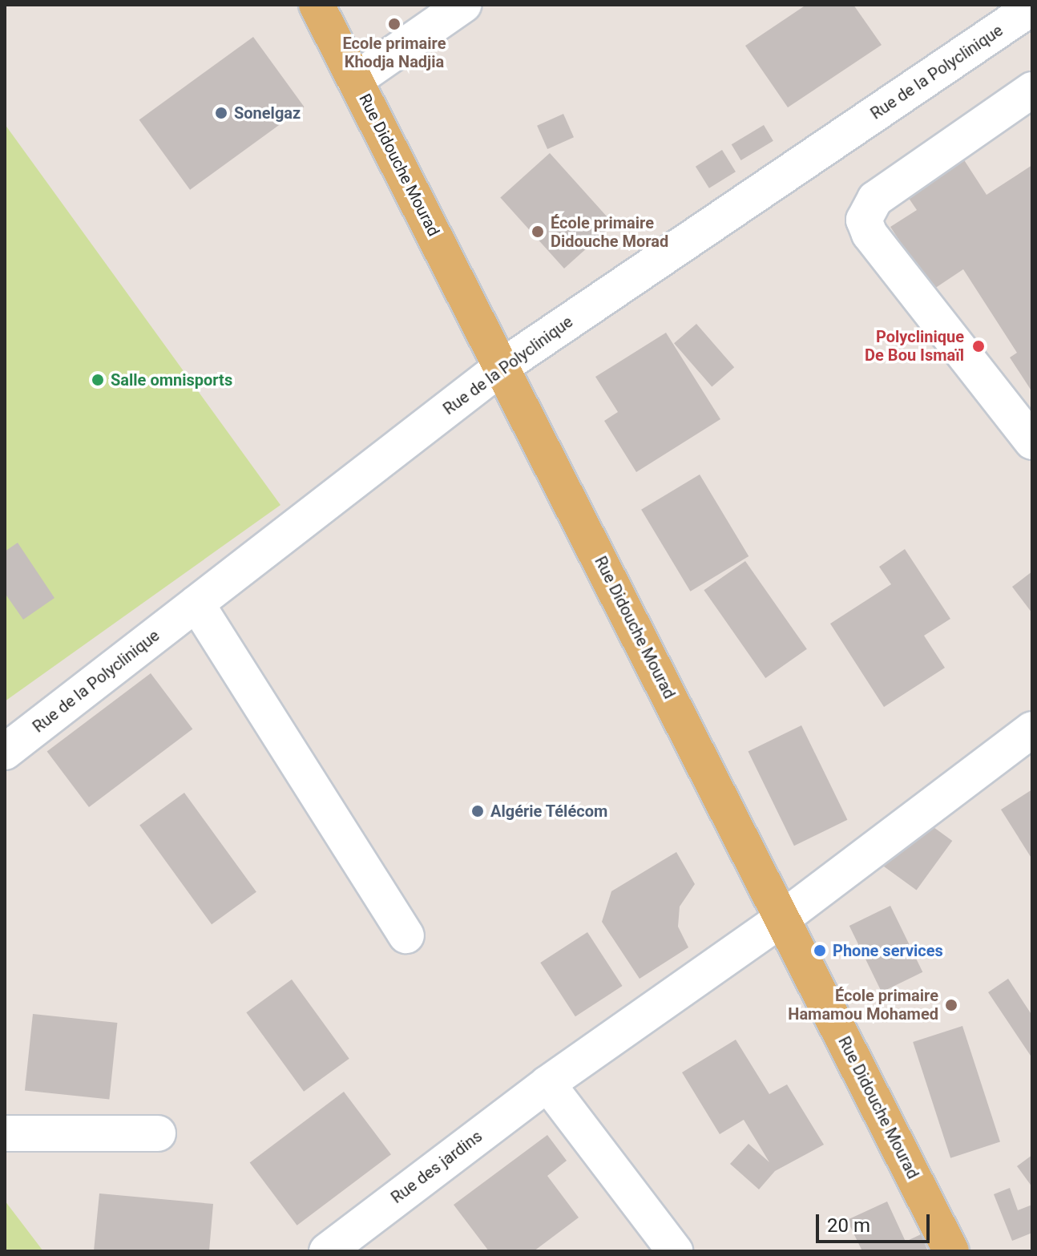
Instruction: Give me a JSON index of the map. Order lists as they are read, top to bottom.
{
  "streets": {
    "main road": ["Rue Didouche Mourad"],
    "street": ["Rue de la Polyclinique", "Rue des jardins"]
  },
  "crossings": [
    ["Rue de la Polyclinique", "Rue Didouche Mourad"],
    ["Rue Didouche Mourad", "Rue des jardins"]
  ],
  "places": [
    "Ecole primaire Khodja Nadjia",
    "Sonelgaz",
    "École primaire Didouche Morad",
    "Polyclinique De Bou Ismaïl",
    "Salle omnisports",
    "Algérie Télécom",
    "Phone services",
    "École primaire Hamamou Mohamed"
  ],
  "scale_bar": "20 m"
}
